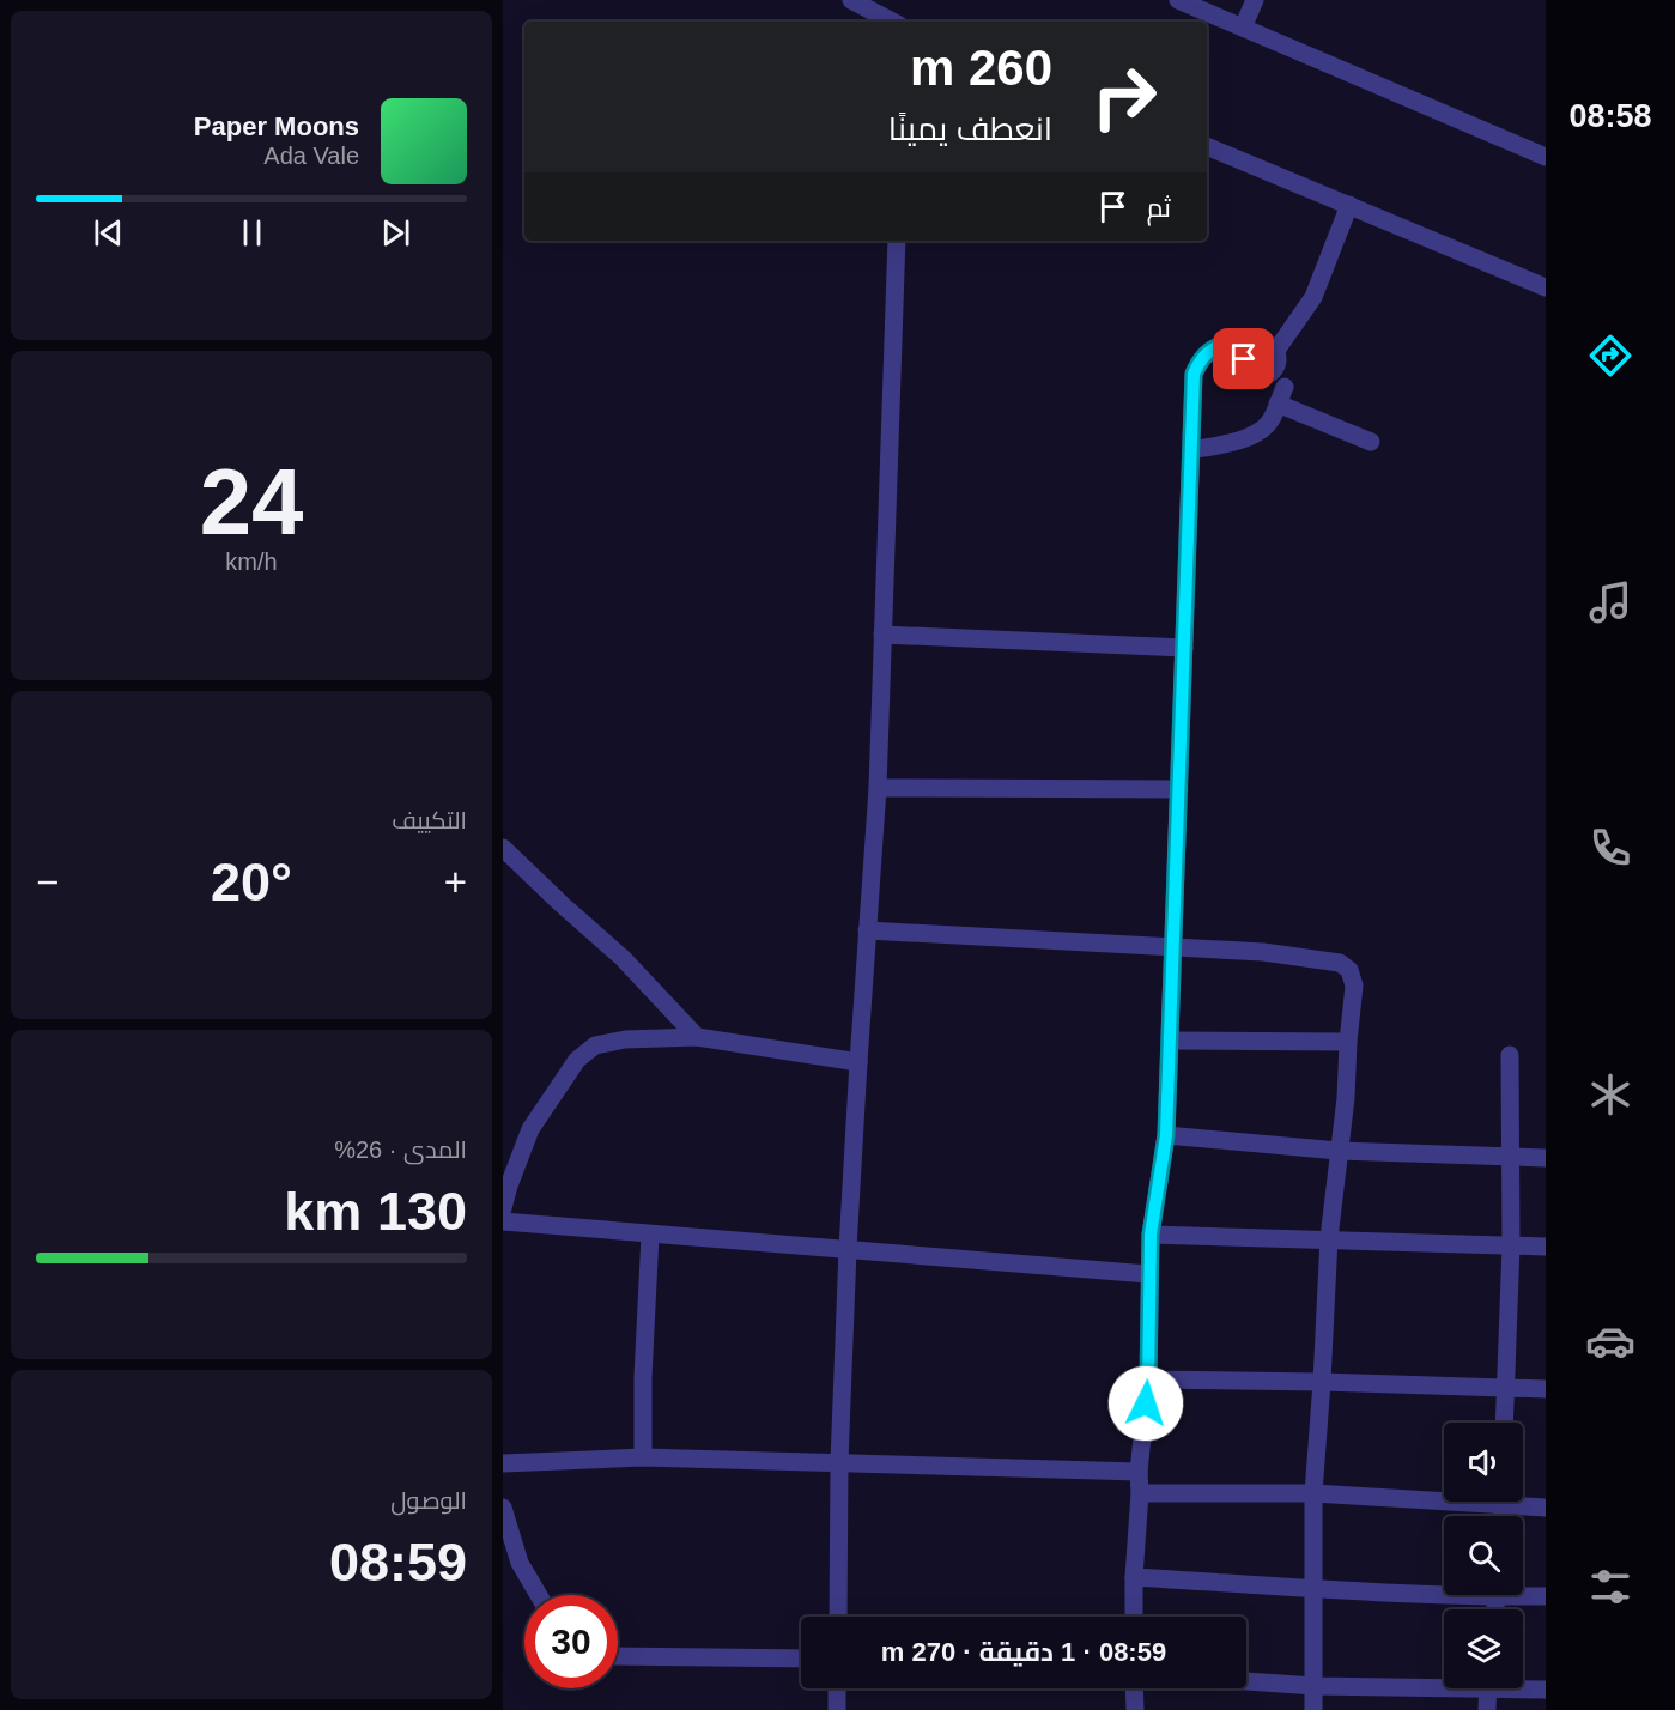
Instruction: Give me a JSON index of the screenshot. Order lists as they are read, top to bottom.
{
  "page": {
    "tabs": "08:58",
    "turn": ["260 m", "انعطف يمينًا"],
    "song": ["Paper Moons", "Ada Vale"],
    "then": "ثم",
    "tile": [
      ["24", "km/h"],
      "التكييف",
      ["المدى · 26%", "130 km"],
      ["الوصول", "08:59"]
    ],
    "heat": ["−", "20°", "+"],
    "limit": "30",
    "trip": "08:59 · 1 دقيقة · 270 m"
  }
}
